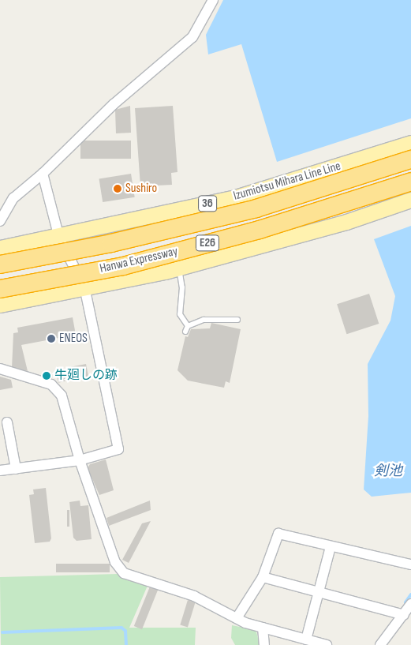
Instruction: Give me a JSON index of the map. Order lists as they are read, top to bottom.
{
  "streets": {
    "highway": ["E26", "Hanwa Expressway"],
    "main road": ["Izumiotsu Mihara Line Line", "36"]
  },
  "water": ["剣池"],
  "places": ["Sushiro", "ENEOS", "牛廻しの跡"]
}
